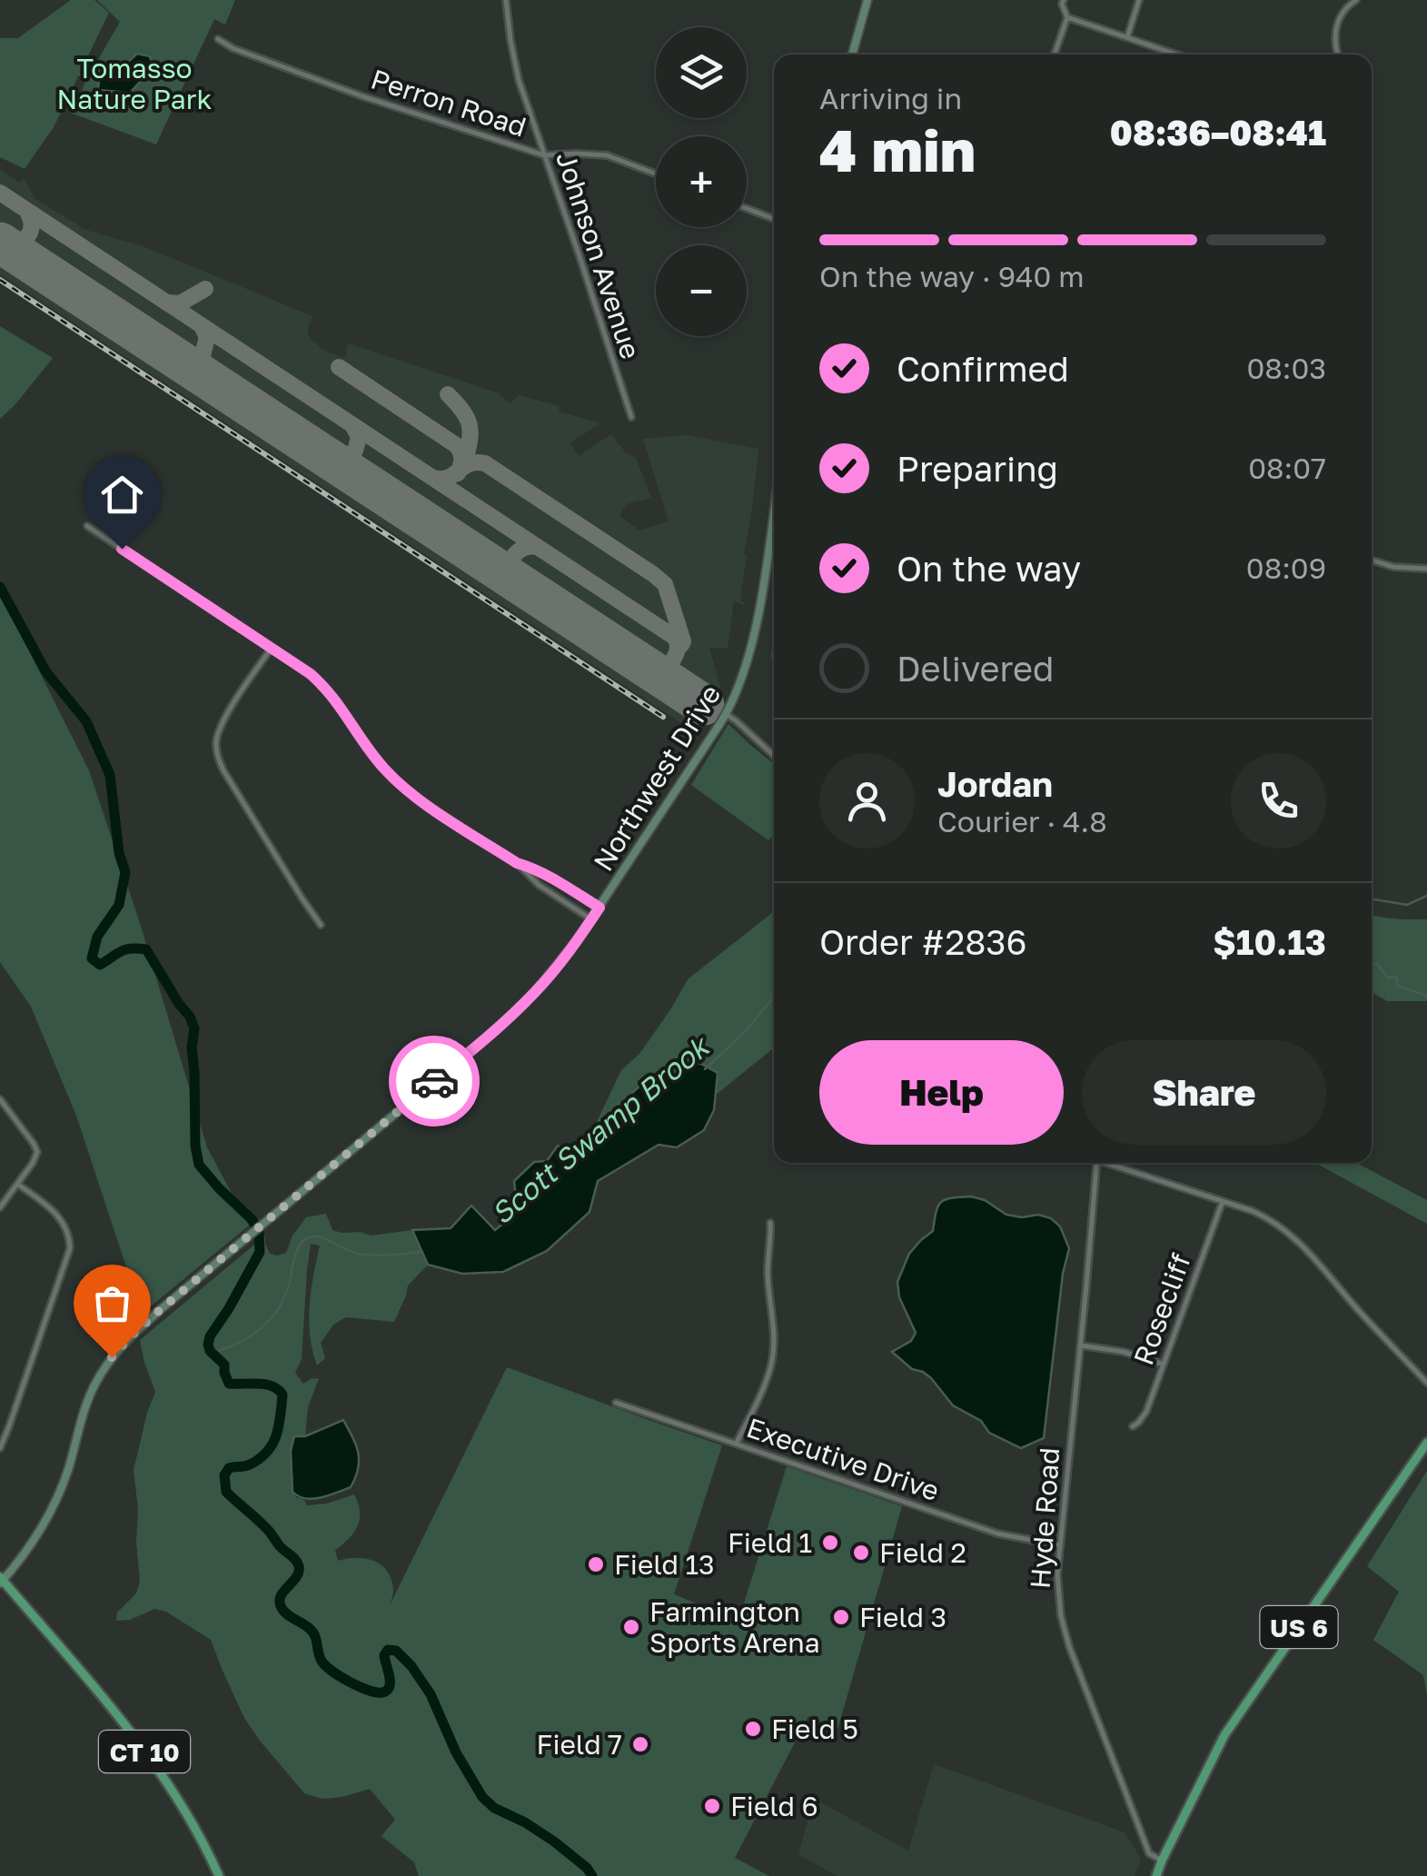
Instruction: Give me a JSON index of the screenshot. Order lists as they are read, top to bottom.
{
  "streets": {
    "highway": ["US 6", "CT 10"],
    "main road": ["Northwest Drive"],
    "street": [
      "Perron Road",
      "Johnson Avenue",
      "Rosecliff",
      "Executive Drive",
      "Hyde Road"
    ]
  },
  "crossings": [
    ["Perron Road", "Johnson Avenue"],
    ["Northwest Drive", "CT 10"],
    ["Executive Drive", "Hyde Road"],
    ["Hyde Road", "US 6"]
  ],
  "water": ["Scott Swamp Brook"],
  "parks": ["Tomasso Nature Park"],
  "places": [
    "Field 1",
    "Field 2",
    "Field 13",
    "Field 3",
    "Farmington Sports Arena",
    "Field 5",
    "Field 7",
    "Field 6"
  ],
  "page": {
    "map_buttons": ["+", "−"],
    "heading": ["4 min", "Arriving in", "08:36–08:41"],
    "panel": [
      "Jordan",
      "Courier · 4.8",
      "Order #2836",
      "$10.13"
    ],
    "bar": "On the way · 940 m",
    "list": [
      ["Confirmed", "08:03"],
      ["Preparing", "08:07"],
      ["On the way", "08:09"],
      "Delivered"
    ],
    "buttons": ["Help", "Share"]
  }
}
